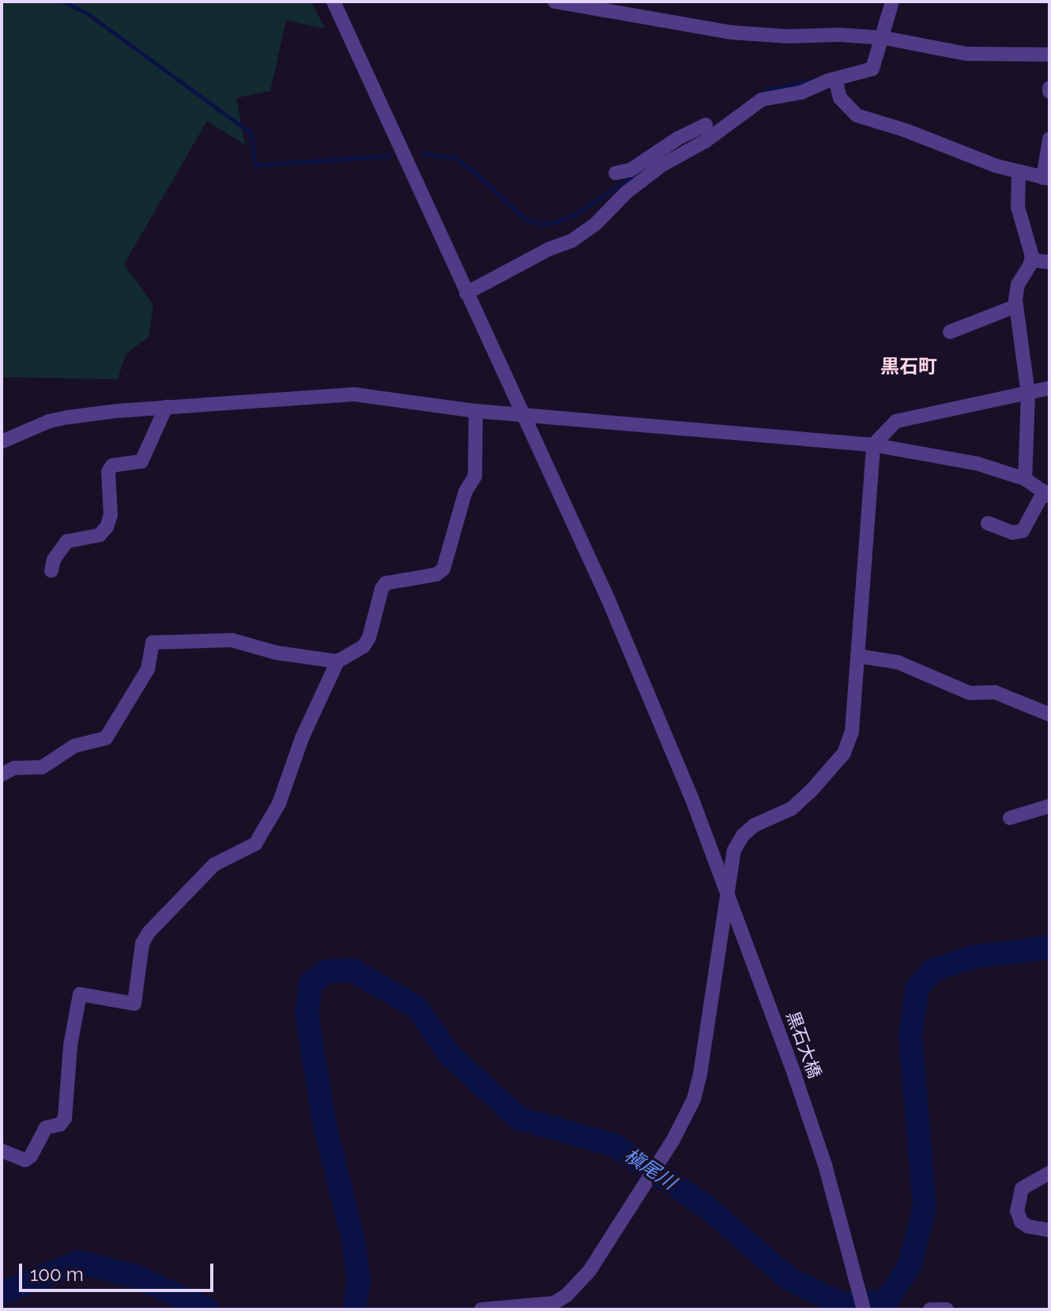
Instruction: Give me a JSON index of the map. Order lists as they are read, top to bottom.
{
  "streets": {
    "street": ["黒石大橋"]
  },
  "districts": ["黒石町"],
  "water": ["槇尾川"],
  "scale_bar": "100 m"
}
